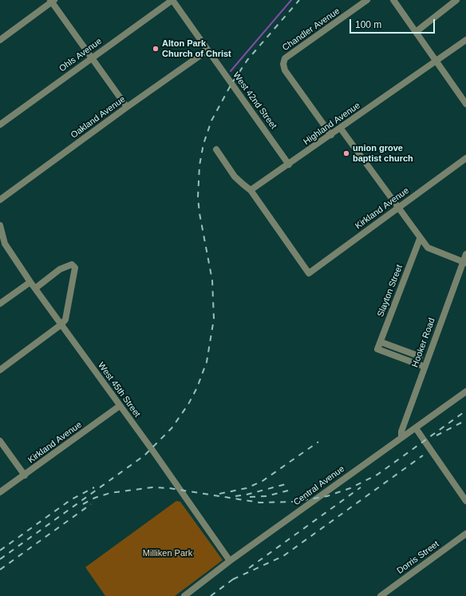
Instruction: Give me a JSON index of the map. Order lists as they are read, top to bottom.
{
  "streets": {
    "street": [
      "Chandler Avenue",
      "Ohls Avenue",
      "West 42nd Street",
      "Oakland Avenue",
      "Highland Avenue",
      "Kirkland Avenue",
      "Slayton Street",
      "Hooker Road",
      "West 45th Street",
      "Central Avenue",
      "Dorris Street"
    ]
  },
  "crossings": [
    ["Chandler Avenue", "Highland Avenue"],
    ["Ohls Avenue", "West 42nd Street"],
    ["West 42nd Street", "Oakland Avenue"],
    ["West 42nd Street", "Highland Avenue"],
    ["Highland Avenue", "Kirkland Avenue"],
    ["Kirkland Avenue", "West 45th Street"],
    ["Slayton Street", "Hooker Road"],
    ["Hooker Road", "Central Avenue"],
    ["West 45th Street", "Central Avenue"]
  ],
  "parks": ["Milliken Park"],
  "places": ["Alton Park Church of Christ", "union grove baptist church"],
  "scale_bar": "100 m"
}
